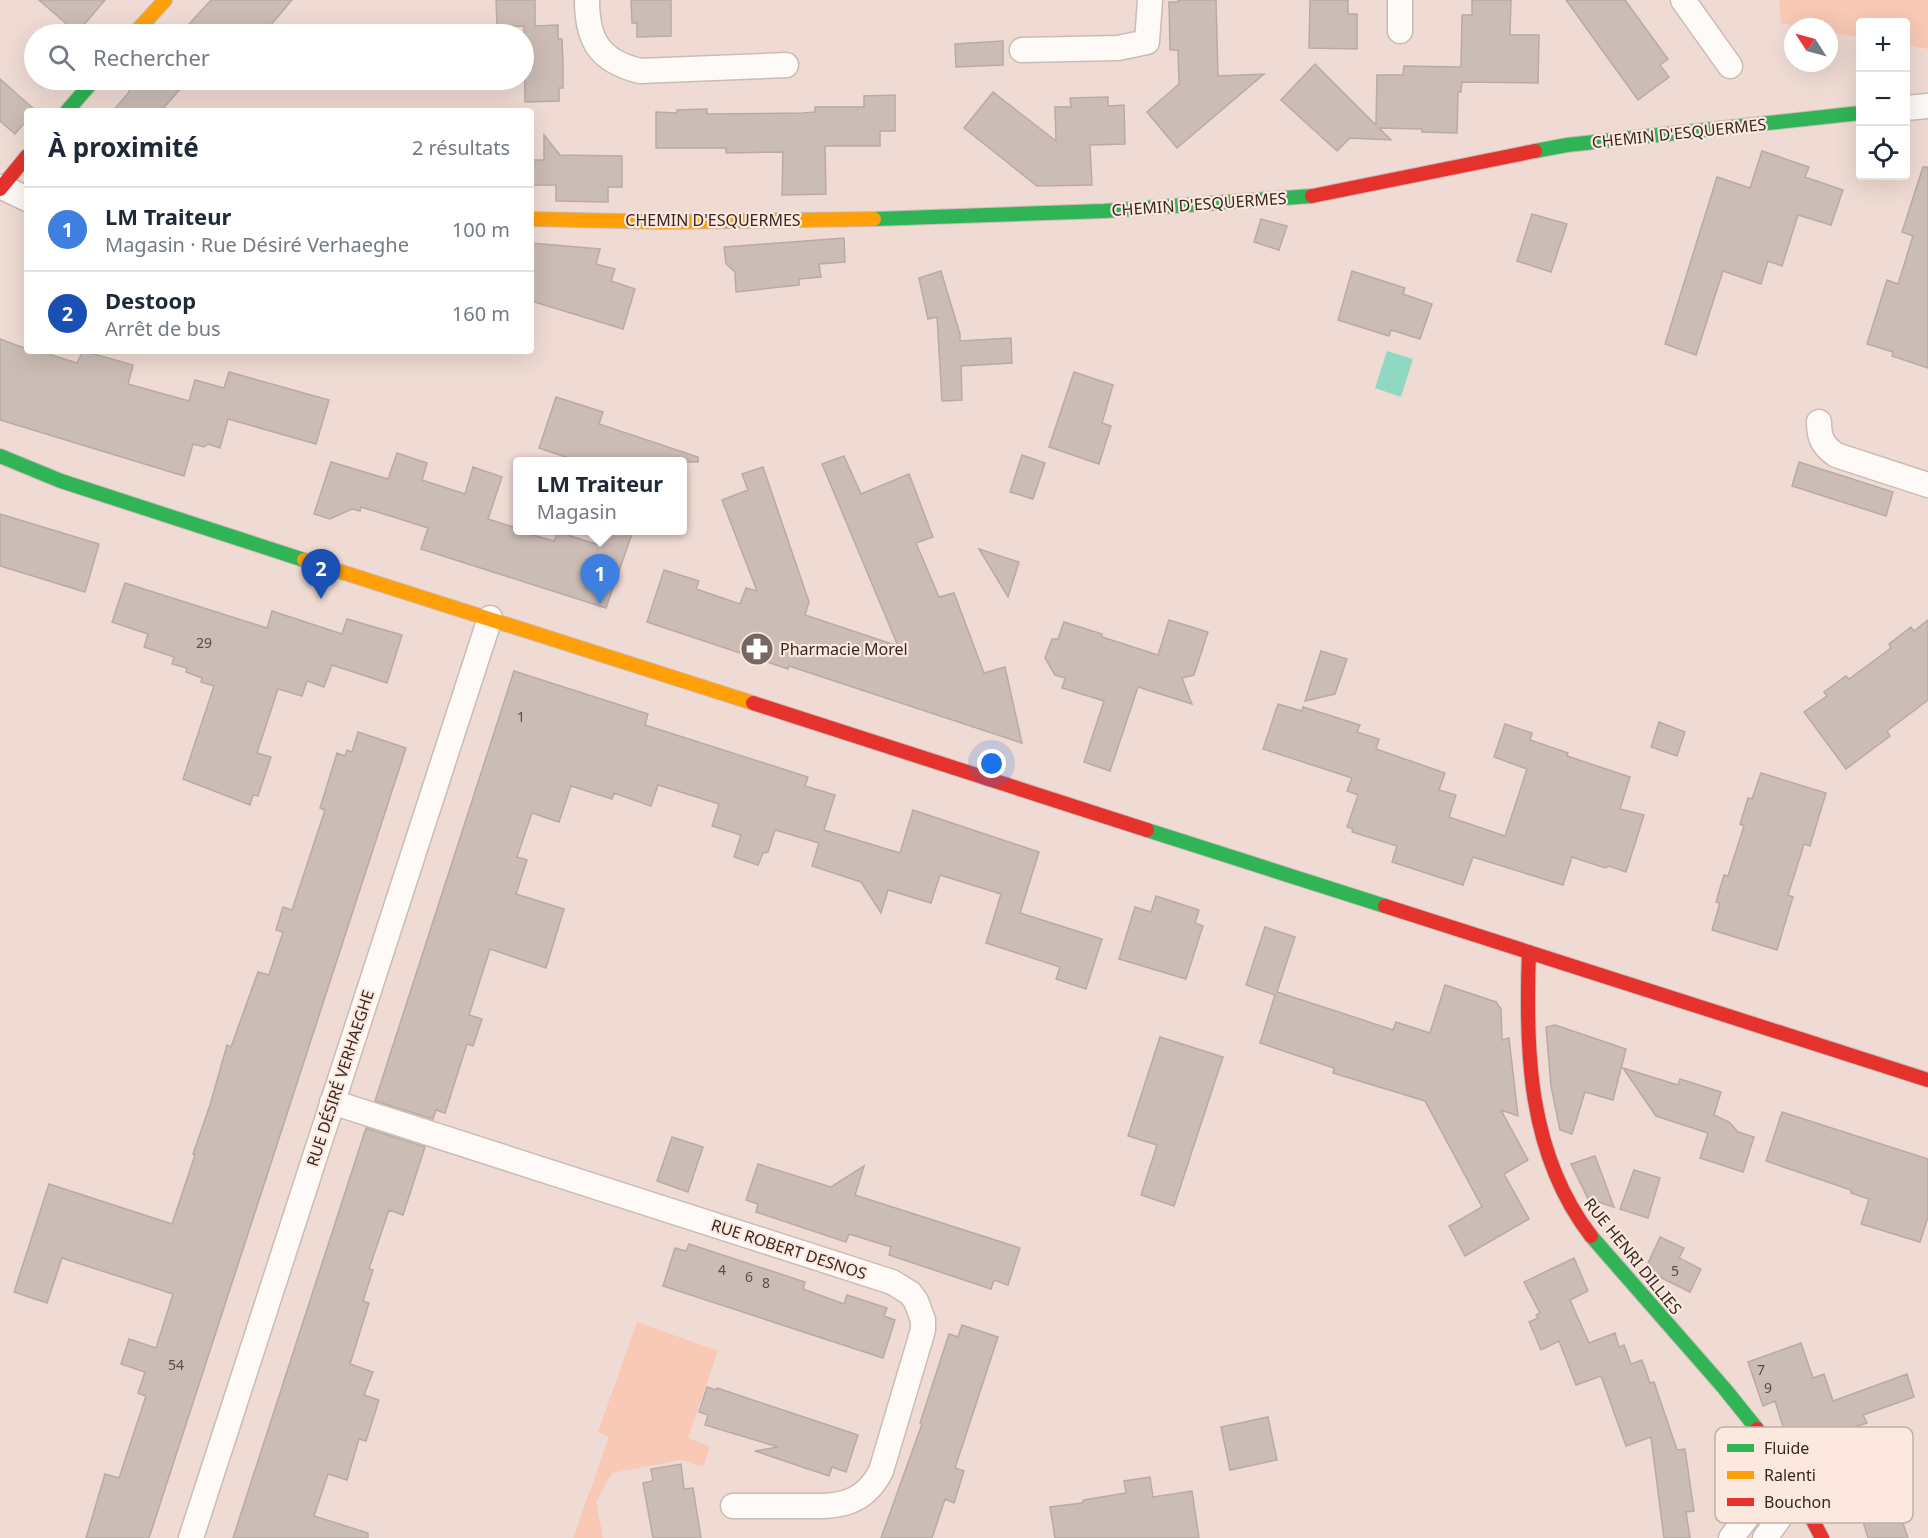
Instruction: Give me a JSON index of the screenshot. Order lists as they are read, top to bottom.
{
  "streets": {
    "street": [
      "CHEMIN D'ESQUERMES",
      "RUE DÉSIRÉ VERHAEGHE",
      "RUE ROBERT DESNOS",
      "RUE HENRI DILLIES"
    ]
  },
  "crossings": [
    ["RUE DÉSIRÉ VERHAEGHE", "RUE ROBERT DESNOS"]
  ],
  "places": {
    "pharmacy": ["Pharmacie Morel"]
  },
  "house_numbers": [
    "29",
    "1",
    "4",
    "5",
    "6",
    "8",
    "54",
    "7",
    "9"
  ],
  "legend": ["Fluide", "Ralenti", "Bouchon"],
  "north": "top left",
  "page": {
    "map_buttons": ["+", "−"],
    "search": "Rechercher",
    "heading": ["À proximité", "2 résultats"],
    "list": [
      {
        "mark": "1",
        "name": "LM Traiteur",
        "note": "Magasin · Rue Désiré Verhaeghe",
        "value": "100 m"
      },
      {
        "mark": "2",
        "name": "Destoop",
        "note": "Arrêt de bus",
        "value": "160 m"
      }
    ],
    "popup": ["LM Traiteur", "Magasin"],
    "pins": ["2", "1"]
  }
}
